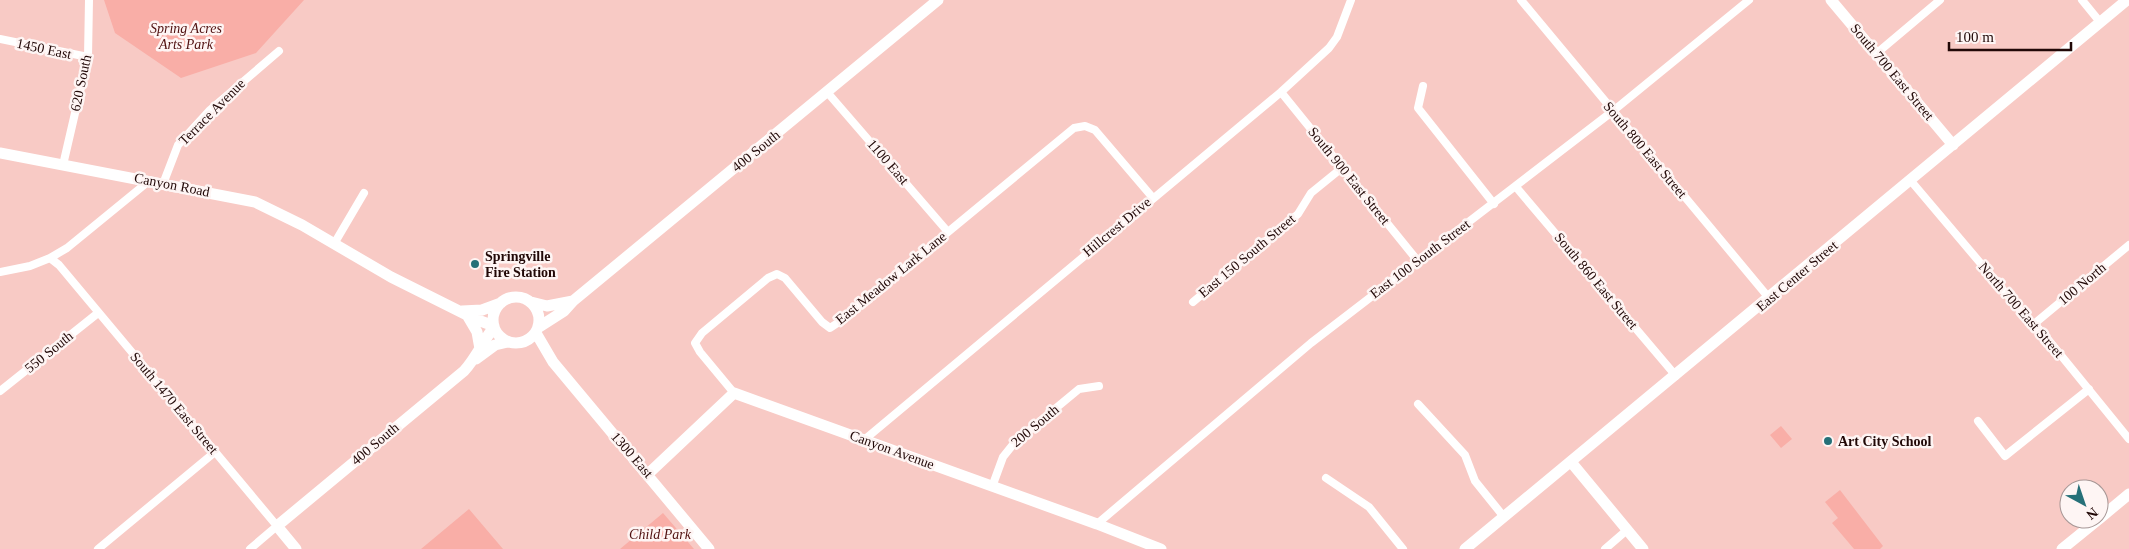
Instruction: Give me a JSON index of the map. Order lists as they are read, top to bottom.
{
  "streets": {
    "street": [
      "1450 East",
      "South 700 East Street",
      "620 South",
      "Terrace Avenue",
      "South 800 East Street",
      "400 South",
      "1100 East",
      "South 900 East Street",
      "Canyon Road",
      "Hillcrest Drive",
      "East 150 South Street",
      "East 100 South Street",
      "East Center Street",
      "East Meadow Lark Lane",
      "South 860 East Street",
      "100 North",
      "North 700 East Street",
      "550 South",
      "South 1470 East Street",
      "200 South",
      "Canyon Avenue",
      "1300 East"
    ]
  },
  "crossings": [
    ["1450 East", "620 South"],
    ["South 700 East Street", "East Center Street"],
    ["620 South", "Canyon Road"],
    ["Terrace Avenue", "Canyon Road"],
    ["South 800 East Street", "East 100 South Street"],
    ["South 800 East Street", "East Center Street"],
    ["400 South", "1100 East"],
    ["400 South", "Canyon Road"],
    ["400 South", "South 1470 East Street"],
    ["400 South", "1300 East"],
    ["1100 East", "East Meadow Lark Lane"],
    ["South 900 East Street", "Hillcrest Drive"],
    ["South 900 East Street", "East 150 South Street"],
    ["South 900 East Street", "East 100 South Street"],
    ["Canyon Road", "1300 East"],
    ["Hillcrest Drive", "East Meadow Lark Lane"],
    ["Hillcrest Drive", "Canyon Avenue"],
    ["East 100 South Street", "South 860 East Street"],
    ["East 100 South Street", "Canyon Avenue"],
    ["East Center Street", "South 860 East Street"],
    ["East Center Street", "North 700 East Street"],
    ["East Meadow Lark Lane", "Canyon Avenue"],
    ["100 North", "North 700 East Street"],
    ["550 South", "South 1470 East Street"],
    ["200 South", "Canyon Avenue"]
  ],
  "parks": ["Spring Acres Arts Park", "Child Park"],
  "places": ["Springville Fire Station", "Art City School"],
  "scale_bar": "100 m",
  "north": "bottom right"
}
